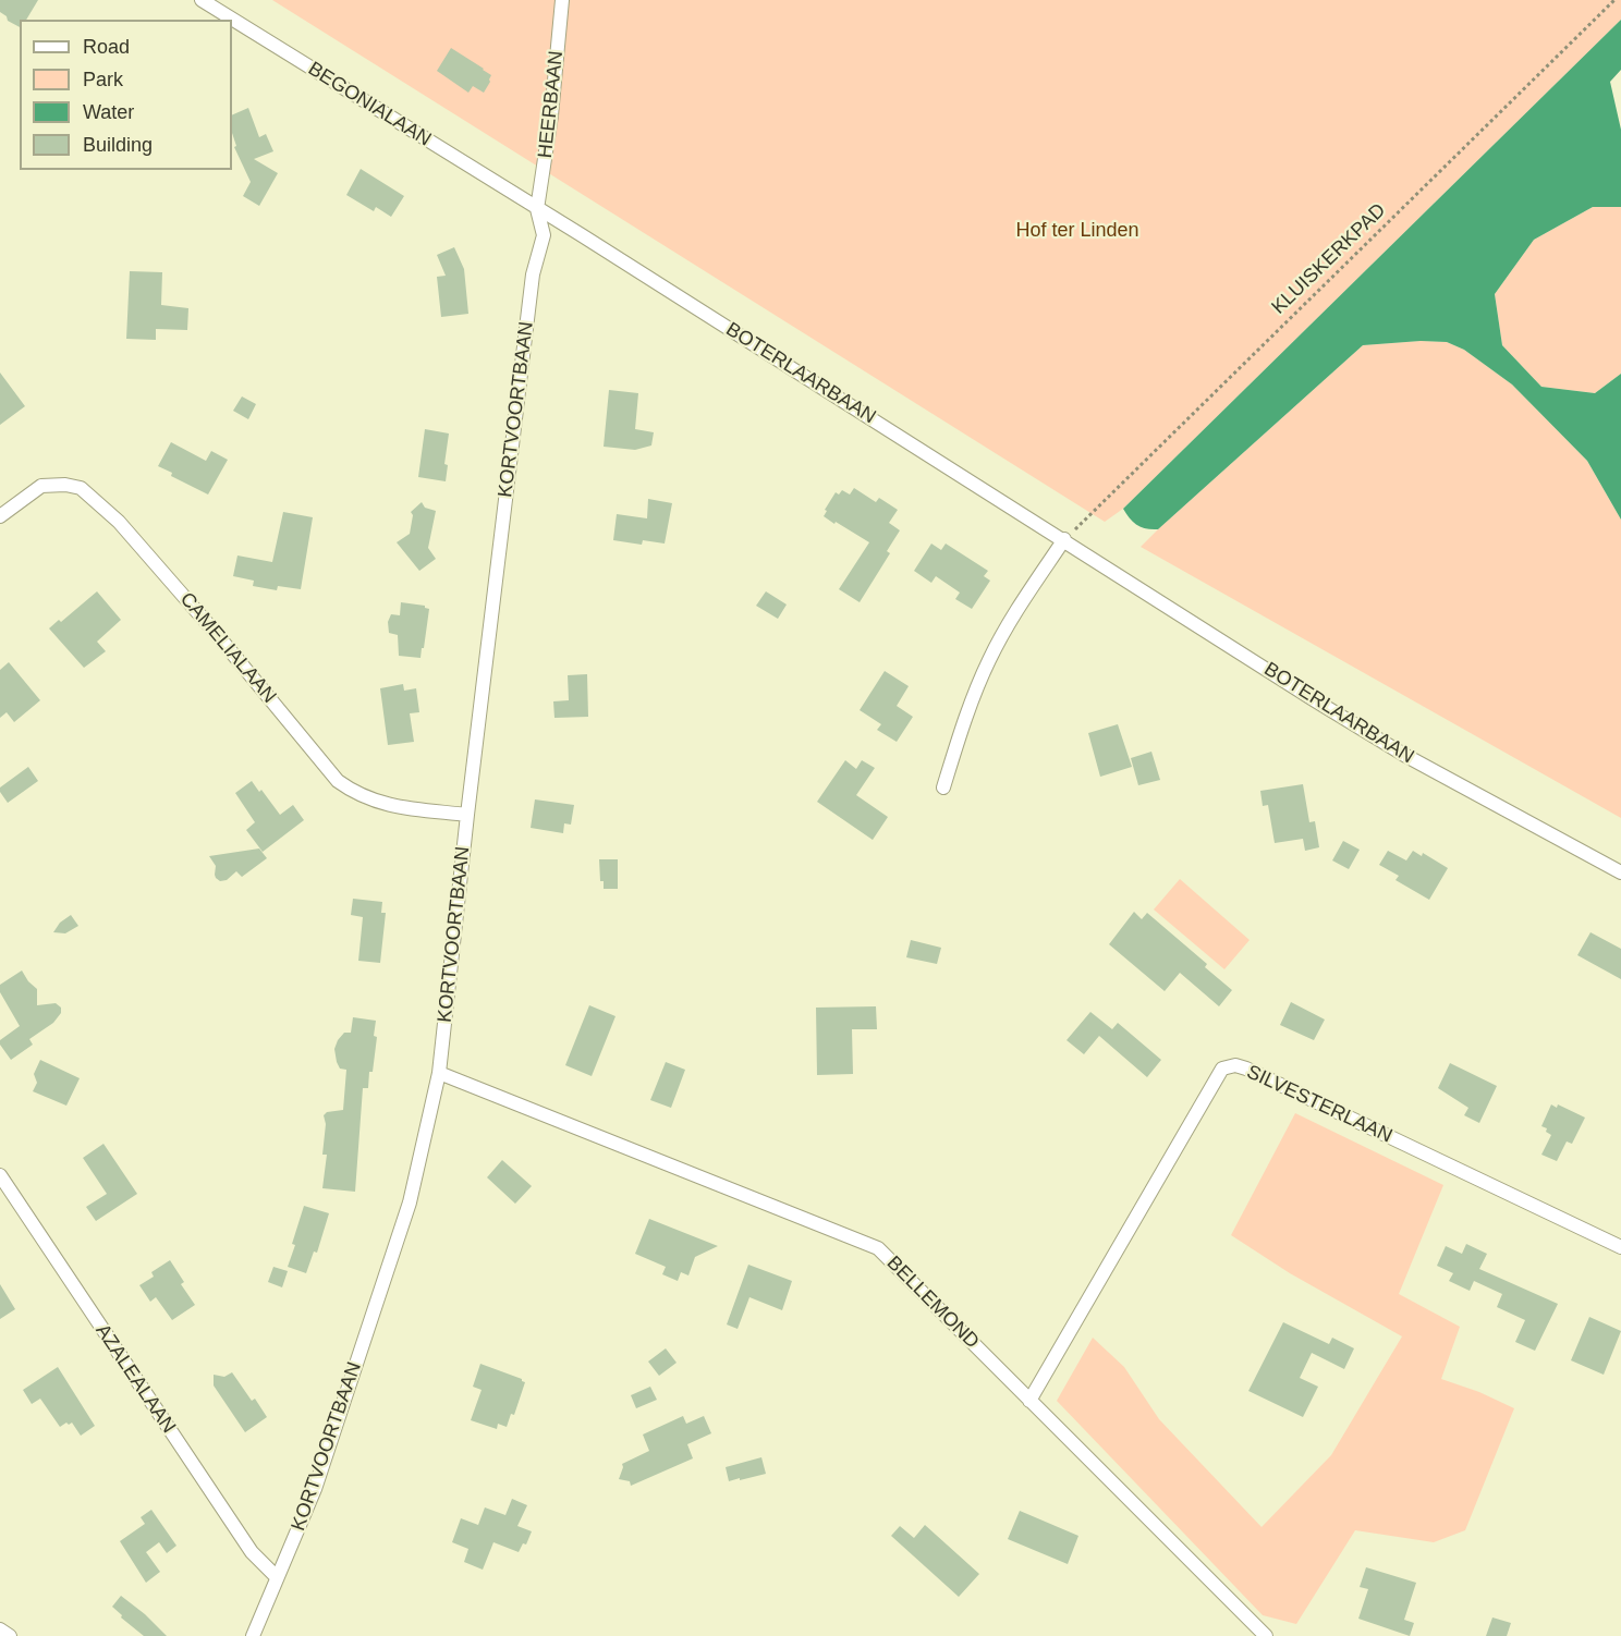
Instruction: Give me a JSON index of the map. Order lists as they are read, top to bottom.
{
  "streets": {
    "street": [
      "BEGONIALAAN",
      "HEERBAAN",
      "BOTERLAARBAAN",
      "KORTVOORTBAAN",
      "CAMELIALAAN",
      "SILVESTERLAAN",
      "BELLEMOND",
      "AZALEALAAN"
    ],
    "path": ["KLUISKERKPAD"]
  },
  "crossings": [
    ["BEGONIALAAN", "HEERBAAN"],
    ["BEGONIALAAN", "BOTERLAARBAAN"],
    ["BEGONIALAAN", "KORTVOORTBAAN"],
    ["HEERBAAN", "BOTERLAARBAAN"],
    ["HEERBAAN", "KORTVOORTBAAN"],
    ["KLUISKERKPAD", "BOTERLAARBAAN"],
    ["BOTERLAARBAAN", "KORTVOORTBAAN"],
    ["KORTVOORTBAAN", "CAMELIALAAN"],
    ["KORTVOORTBAAN", "BELLEMOND"],
    ["KORTVOORTBAAN", "AZALEALAAN"],
    ["SILVESTERLAAN", "BELLEMOND"]
  ],
  "parks": ["Hof ter Linden"],
  "legend": [
    "Road",
    "Park",
    "Water",
    "Building"
  ]
}
